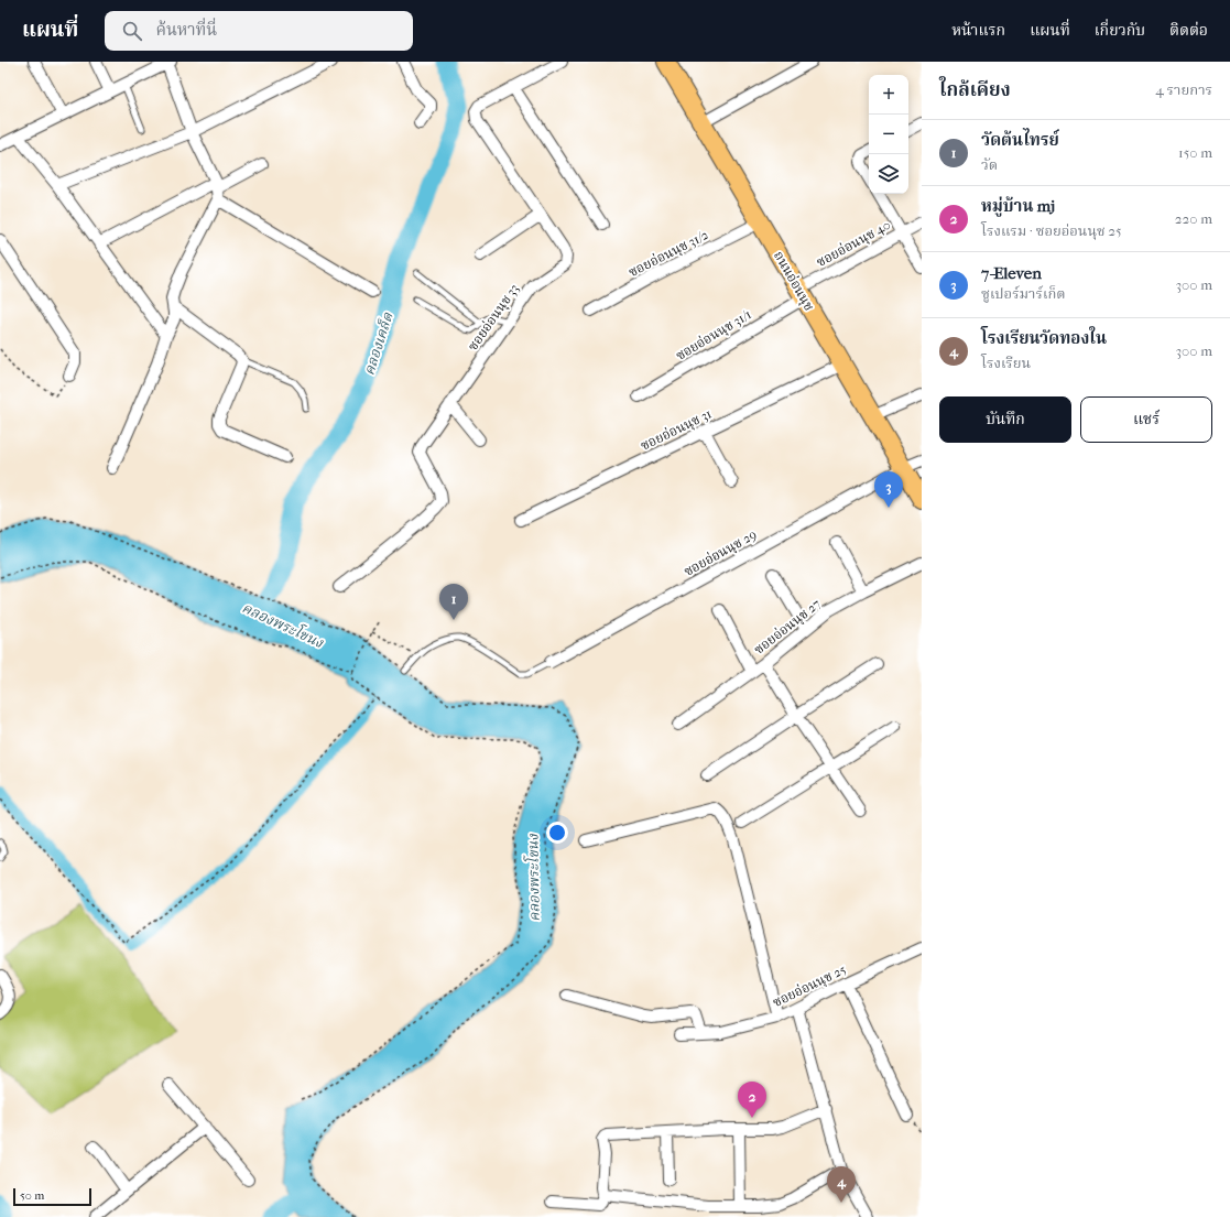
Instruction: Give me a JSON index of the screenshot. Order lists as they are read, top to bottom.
{
  "streets": {
    "main road": ["ถนนอ่อนนุช"],
    "street": [
      "ซอยอ่อนนุช 40",
      "ซอยอ่อนนุช 31/2",
      "ซอยอ่อนนุช 33",
      "ซอยอ่อนนุช 31/1",
      "ซอยอ่อนนุช 31",
      "ซอยอ่อนนุช 29",
      "ซอยอ่อนนุช 27",
      "ซอยอ่อนนุช 25"
    ]
  },
  "crossings": [
    ["ซอยอ่อนนุช 40", "ถนนอ่อนนุช"],
    ["ซอยอ่อนนุช 40", "ซอยอ่อนนุช 31/1"],
    ["ซอยอ่อนนุช 31/2", "ถนนอ่อนนุช"],
    ["ถนนอ่อนนุช", "ซอยอ่อนนุช 31/1"],
    ["ถนนอ่อนนุช", "ซอยอ่อนนุช 31"],
    ["ถนนอ่อนนุช", "ซอยอ่อนนุช 29"]
  ],
  "water": ["คลองเคล็ด", "คลองพระโขนง"],
  "scale_bar": "50 m",
  "page": {
    "header": "แผนที่",
    "search": "ค้นหาที่นี่",
    "nav": [
      "หน้าแรก",
      "แผนที่",
      "เกี่ยวกับ",
      "ติดต่อ"
    ],
    "heading": ["ใกล้เคียง", "4 รายการ"],
    "map_buttons": ["+", "−"],
    "list": [
      {
        "mark": "1",
        "name": "วัดต้นไทรย์",
        "note": "วัด",
        "value": "150 m"
      },
      {
        "mark": "2",
        "name": "หมู่บ้าน mj",
        "note": "โรงแรม · ซอยอ่อนนุช 25",
        "value": "220 m"
      },
      {
        "mark": "3",
        "name": "7-Eleven",
        "note": "ซูเปอร์มาร์เก็ต",
        "value": "300 m"
      },
      {
        "mark": "4",
        "name": "โรงเรียนวัดทองใน",
        "note": "โรงเรียน",
        "value": "300 m"
      }
    ],
    "buttons": ["บันทึก", "แชร์"],
    "pins": [
      "3",
      "1",
      "2",
      "4"
    ],
    "scale": "50 m"
  }
}
